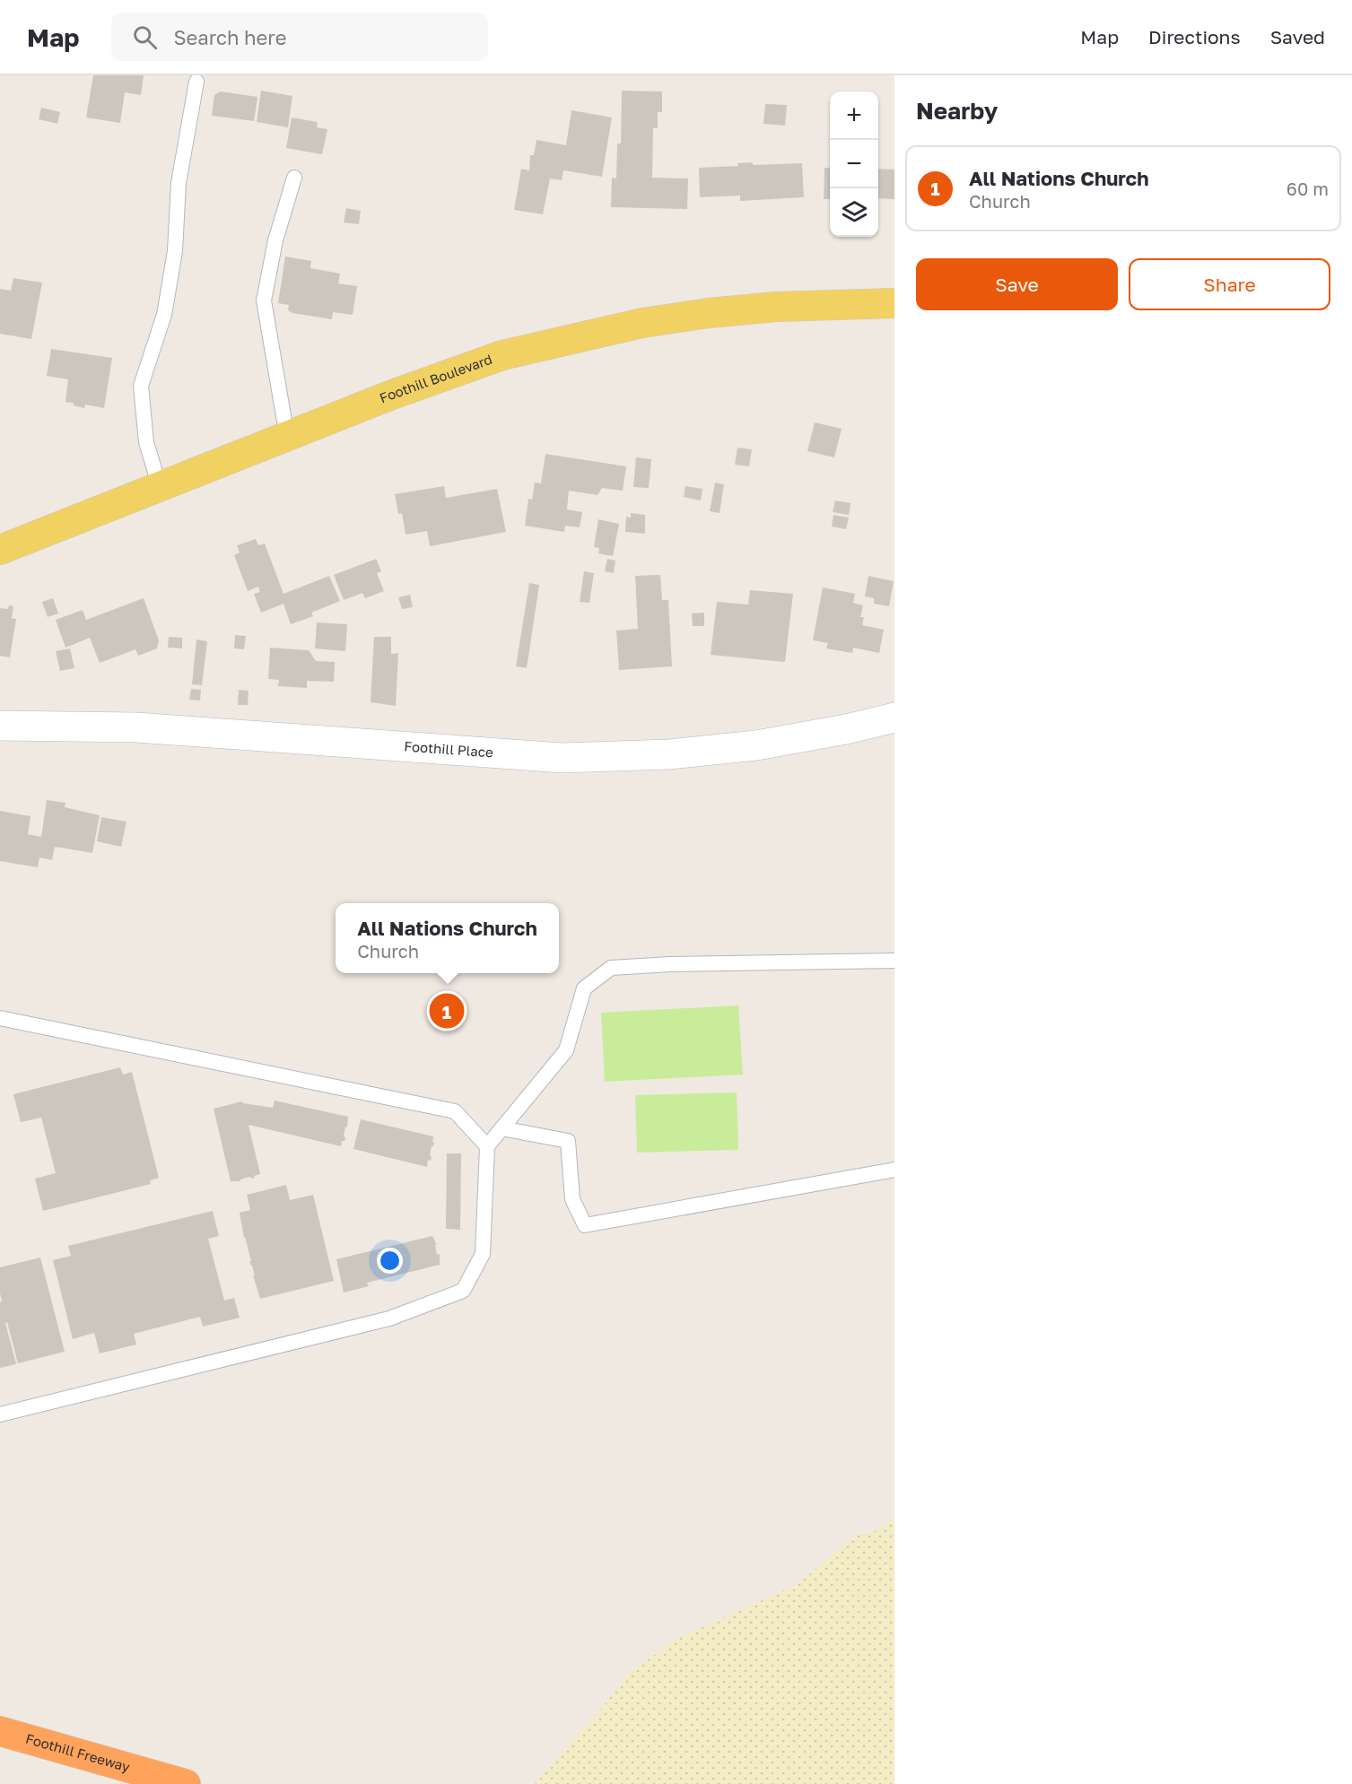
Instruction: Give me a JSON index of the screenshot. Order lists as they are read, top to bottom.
{
  "streets": {
    "highway": ["Foothill Freeway"],
    "main road": ["Foothill Boulevard"],
    "street": ["Foothill Place"]
  },
  "page": {
    "header": "Map",
    "search": "Search here",
    "nav": ["Map", "Directions", "Saved"],
    "heading": "Nearby",
    "map_buttons": ["+", "−"],
    "list": [
      {
        "mark": "1",
        "name": "All Nations Church",
        "note": "Church",
        "value": "60 m"
      }
    ],
    "buttons": ["Save", "Share"],
    "popup": ["All Nations Church", "Church"],
    "pins": "1"
  }
}
